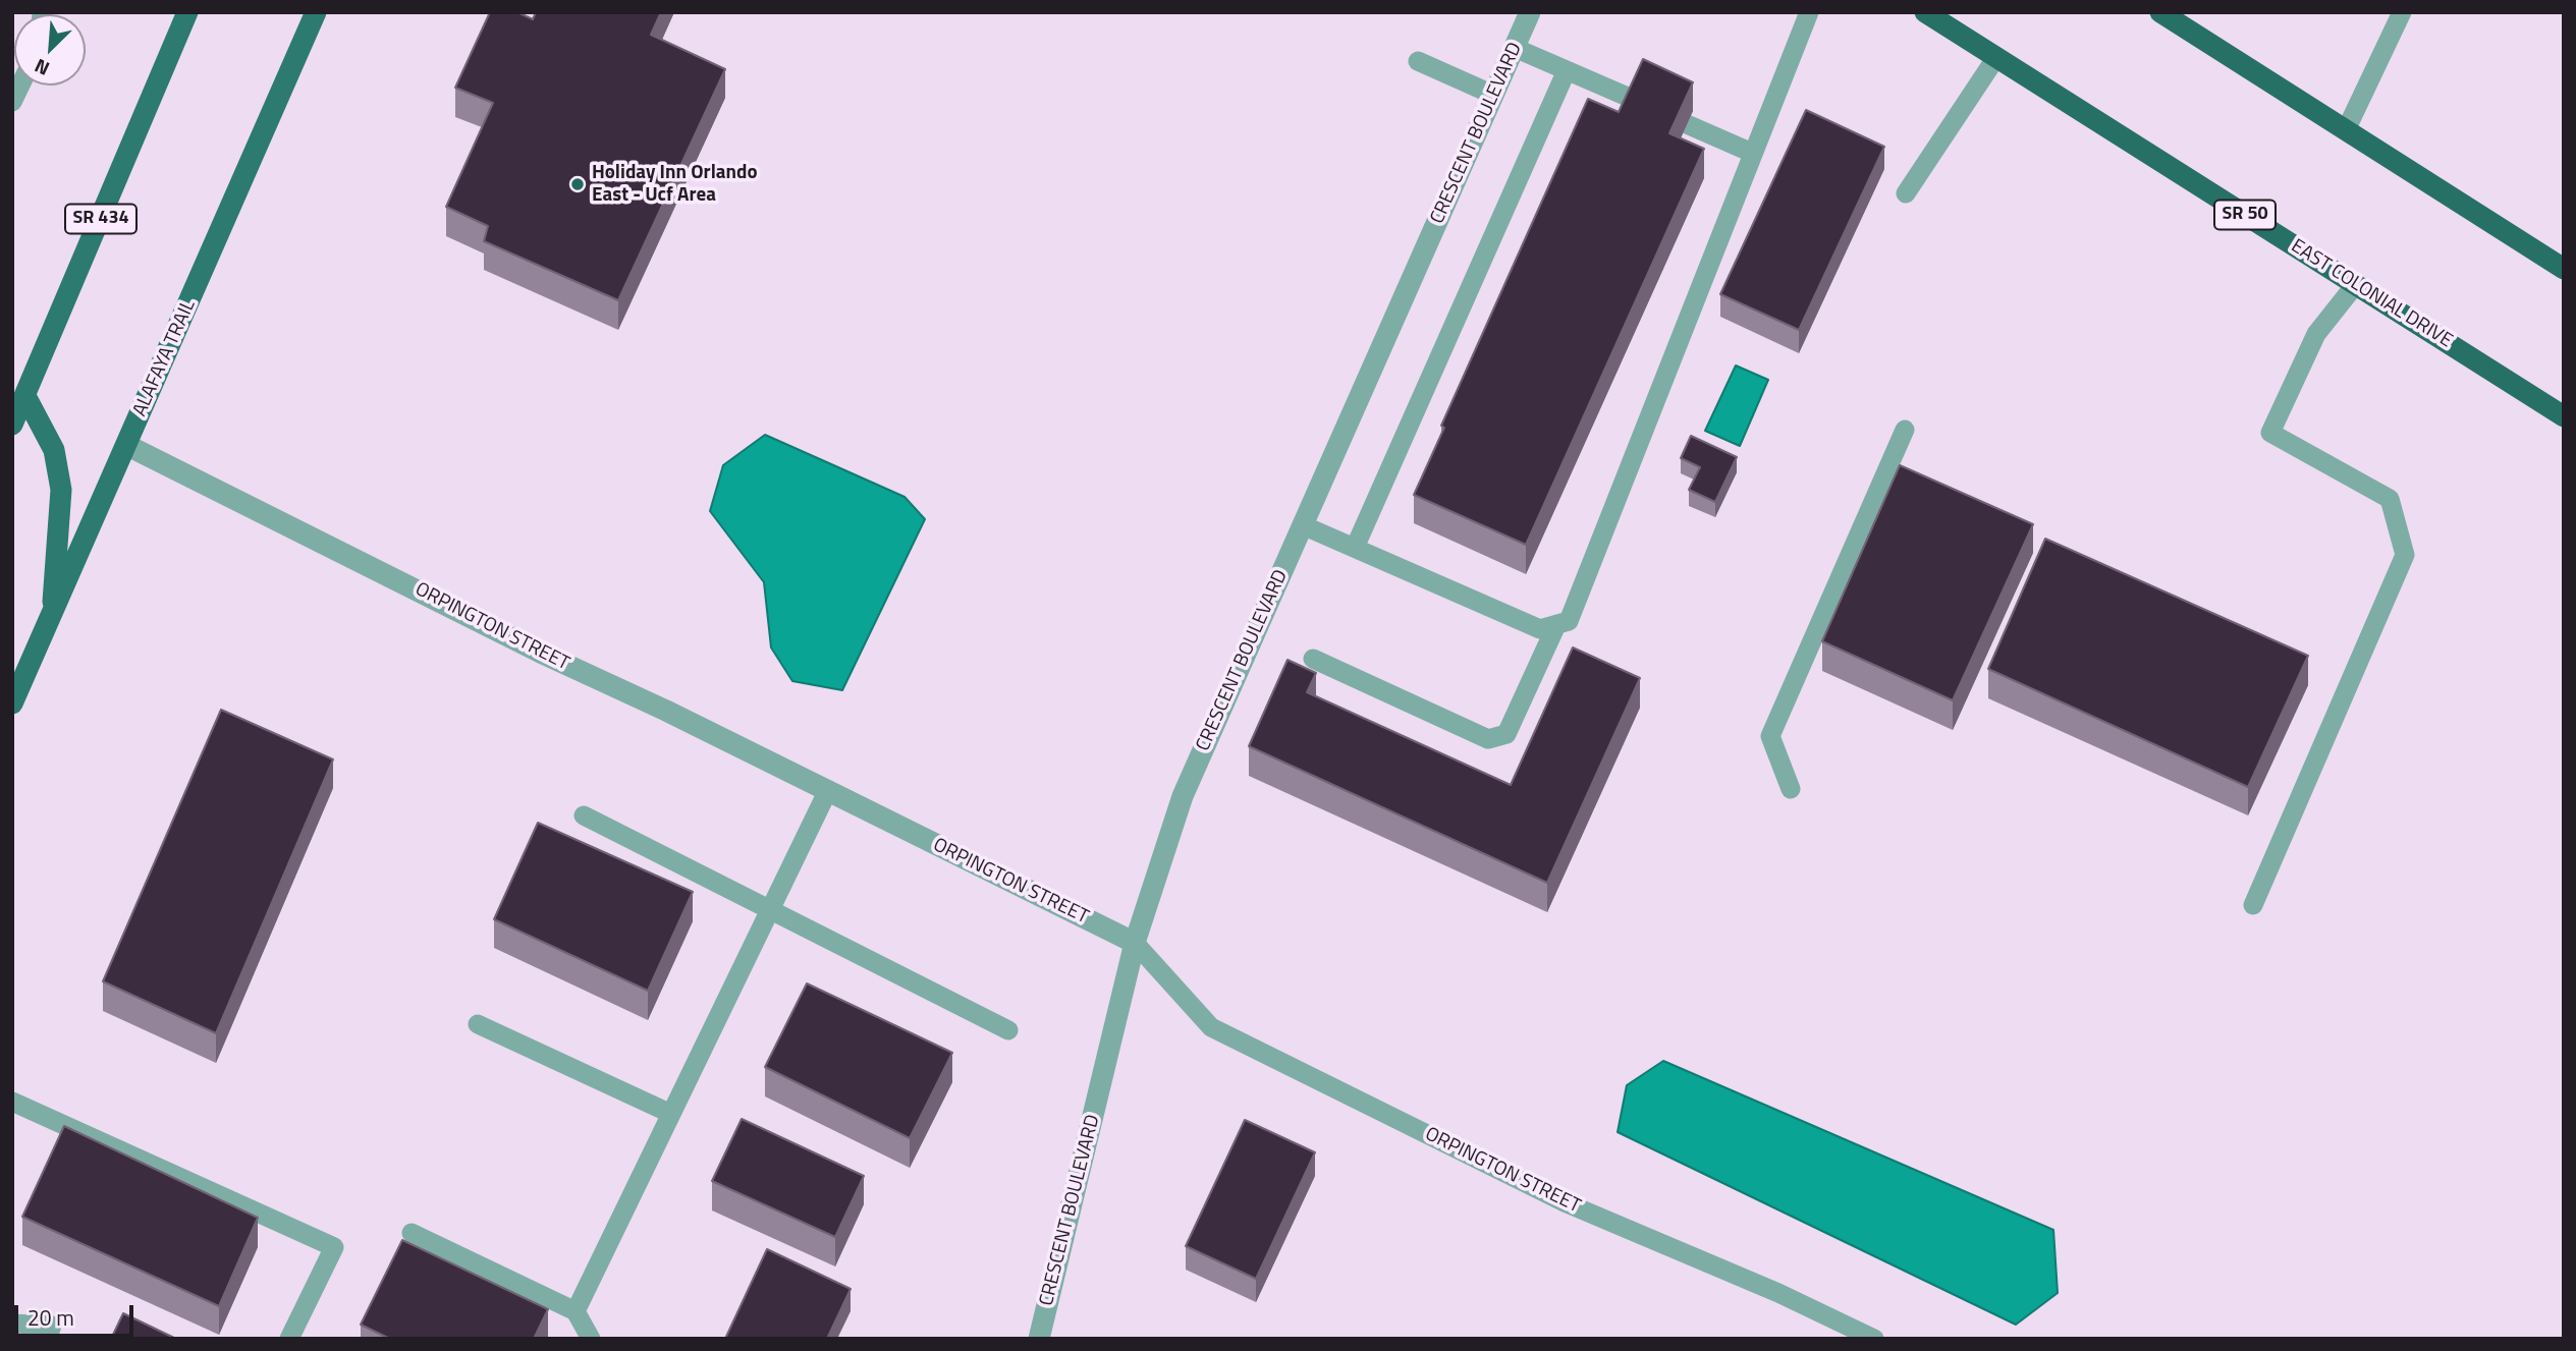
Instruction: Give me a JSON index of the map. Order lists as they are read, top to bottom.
{
  "streets": {
    "highway": ["SR 50", "EAST COLONIAL DRIVE"],
    "main road": ["SR 434", "ALAFAYA TRAIL"],
    "street": ["CRESCENT BOULEVARD", "ORPINGTON STREET"]
  },
  "crossings": [
    ["CRESCENT BOULEVARD", "ORPINGTON STREET"],
    ["ALAFAYA TRAIL", "ORPINGTON STREET"]
  ],
  "places": ["Holiday Inn Orlando East - Ucf Area"],
  "scale_bar": "20 m",
  "north": "bottom left"
}
